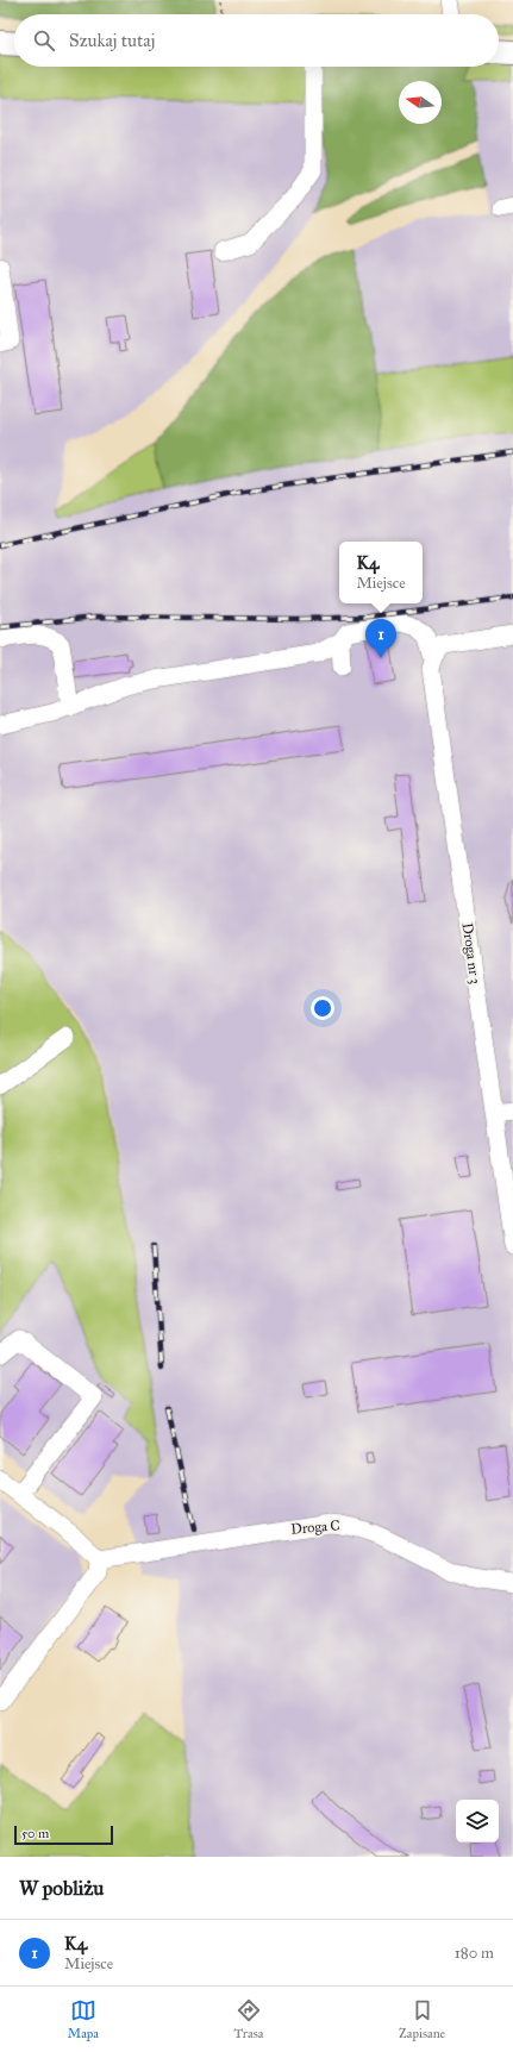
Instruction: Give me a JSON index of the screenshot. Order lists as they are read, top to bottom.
{
  "streets": {
    "street": ["Droga nr 3", "Droga C"]
  },
  "scale_bar": "50 m",
  "north": "left",
  "page": {
    "search": "Szukaj tutaj",
    "popup": ["K4", "Miejsce"],
    "pins": "1",
    "scale": "50 m",
    "heading": "W pobliżu",
    "list": [
      {
        "mark": "1",
        "name": "K4",
        "note": "Miejsce",
        "value": "180 m"
      }
    ],
    "nav": ["Mapa", "Trasa", "Zapisane"]
  }
}
